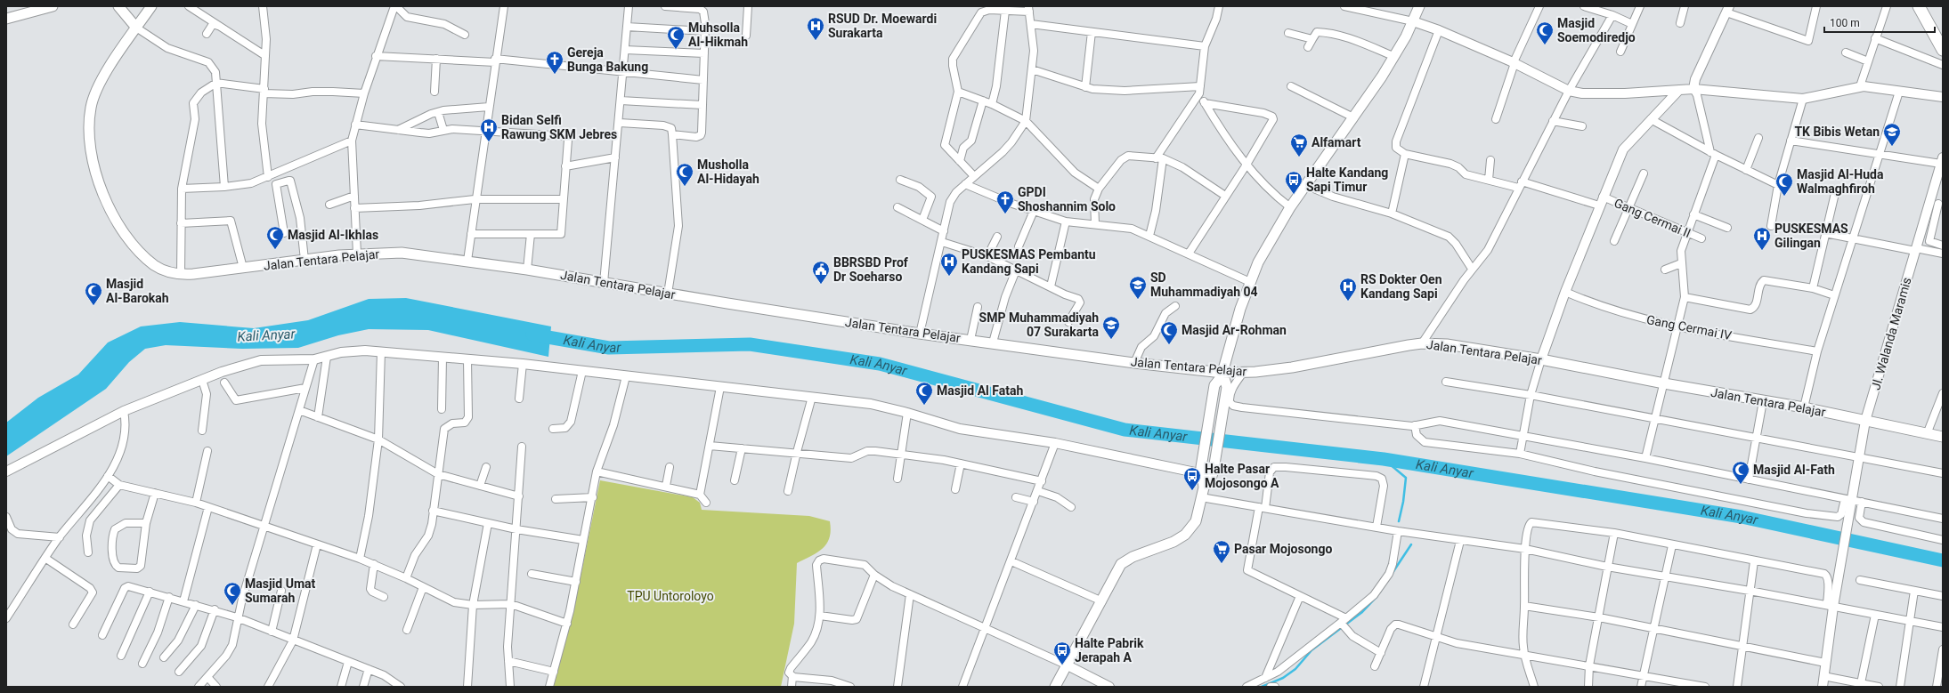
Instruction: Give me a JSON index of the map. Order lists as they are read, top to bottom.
{
  "streets": {
    "main road": ["Jalan Tentara Pelajar"],
    "street": ["Gang Cermai II", "Gang Cermai IV", "Jl. Walanda Maramis"]
  },
  "crossings": [
    ["Jalan Tentara Pelajar", "Jl. Walanda Maramis"]
  ],
  "water": ["Kali Anyar"],
  "parks": ["TPU Untoroloyo"],
  "places": {
    "hospital": [
      "RSUD Dr. Moewardi Surakarta",
      "Bidan Selfi Rawung SKM Jebres",
      "PUSKESMAS Gilingan",
      "PUSKESMAS Pembantu Kandang Sapi",
      "RS Dokter Oen Kandang Sapi"
    ],
    "mosque": [
      "Masjid Soemodiredjo",
      "Muhsolla Al-Hikmah",
      "Musholla Al-Hidayah",
      "Masjid Al-Huda Walmaghfiroh",
      "Masjid Al-Ikhlas",
      "Masjid Al-Barokah",
      "Masjid Ar-Rohman",
      "Masjid Al Fatah",
      "Masjid Al-Fath",
      "Masjid Umat Sumarah"
    ],
    "church": ["Gereja Bunga Bakung", "GPDI Shoshannim Solo"],
    "school or university": ["TK Bibis Wetan", "SD Muhammadiyah 04", "SMP Muhammadiyah 07 Surakarta"],
    "supermarket": ["Alfamart", "Pasar Mojosongo"],
    "bus stop": ["Halte Kandang Sapi Timur", "Halte Pasar Mojosongo A", "Halte Pabrik Jerapah A"],
    "public building": ["BBRSBD Prof Dr Soeharso"]
  },
  "scale_bar": "100 m"
}
